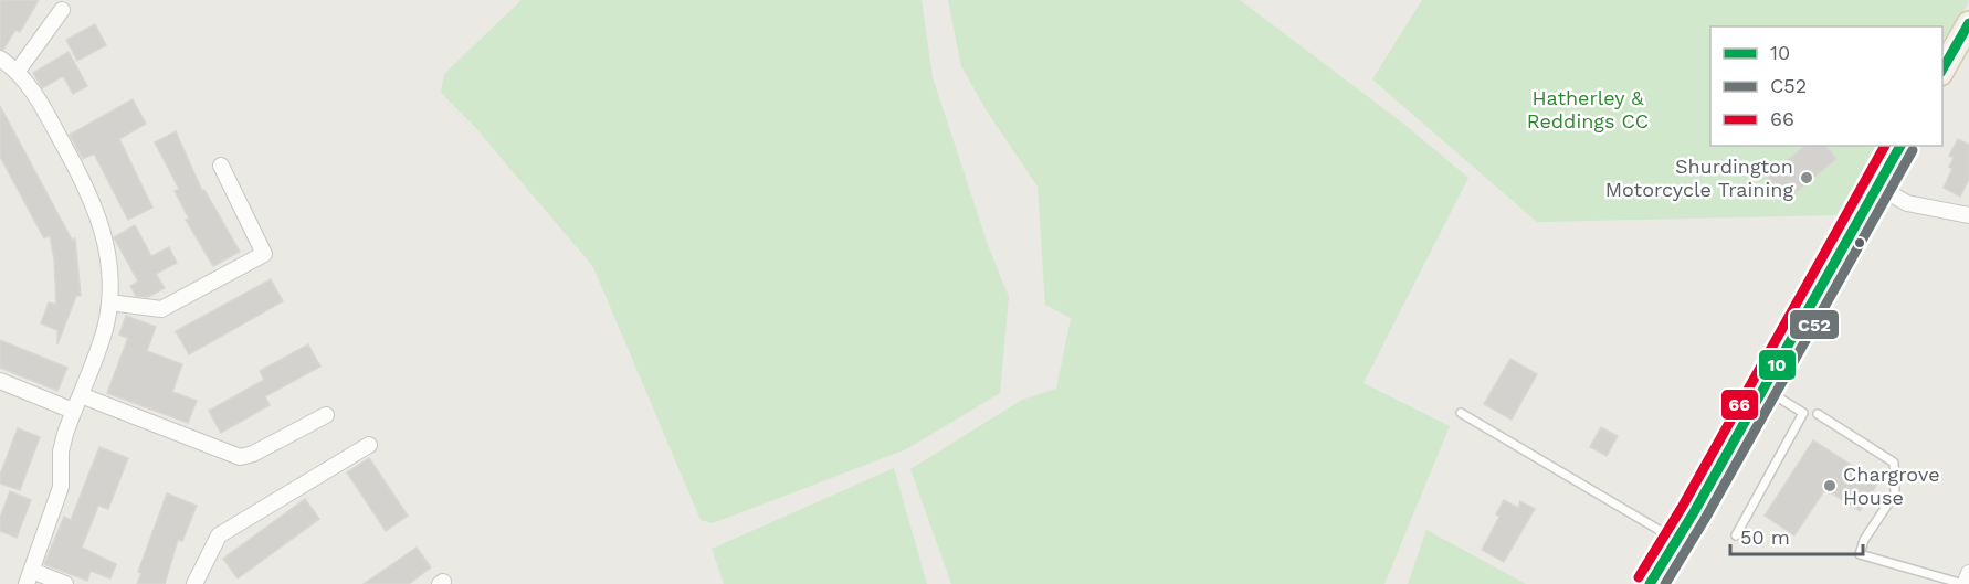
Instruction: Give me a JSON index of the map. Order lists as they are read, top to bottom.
{
  "parks": ["Hatherley & Reddings CC"],
  "places": ["Shurdington Motorcycle Training", "Chargrove House"],
  "lines": ["transit line 10", "transit line 66", "transit line C52"],
  "legend": ["10", "C52", "66"],
  "scale_bar": "50 m"
}
